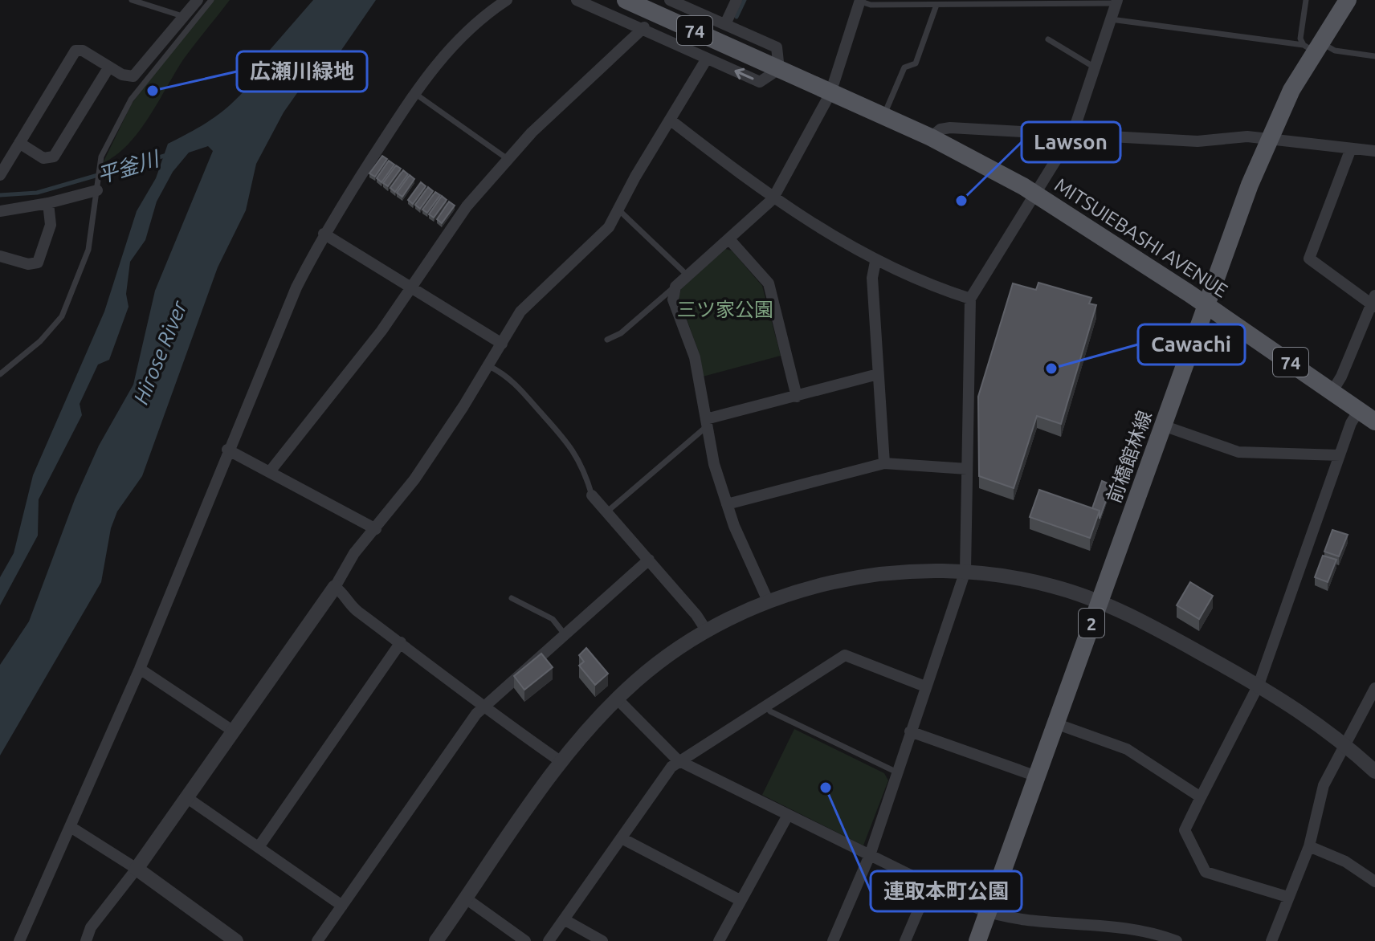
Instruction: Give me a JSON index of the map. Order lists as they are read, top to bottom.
{
  "streets": {
    "main road": [
      "74",
      "MITSUIEBASHI AVENUE",
      "前橋館林線",
      "2"
    ]
  },
  "crossings": [
    ["MITSUIEBASHI AVENUE", "前橋館林線"]
  ],
  "water": ["平釜川", "Hirose River"],
  "parks": ["三ツ家公園"],
  "places": [
    "広瀬川緑地",
    "Lawson",
    "Cawachi",
    "連取本町公園"
  ]
}
